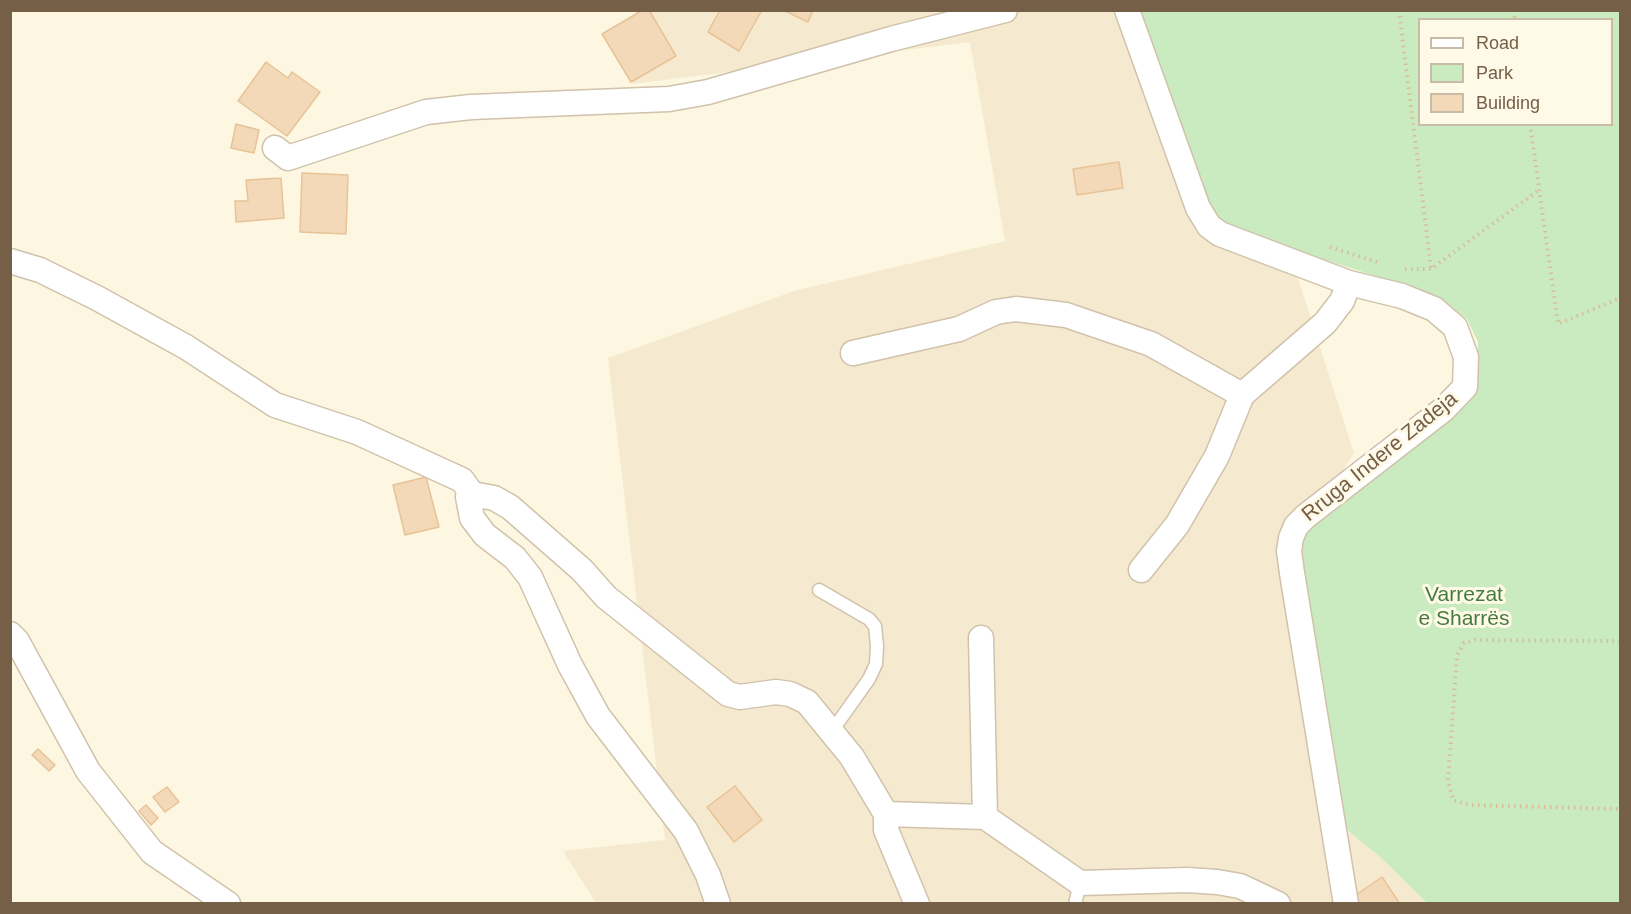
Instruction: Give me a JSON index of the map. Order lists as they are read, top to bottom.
{
  "streets": {
    "street": ["Rruga Indere Zadeja"]
  },
  "parks": ["Varrezat e Sharrës"],
  "legend": ["Road", "Park", "Building"]
}
